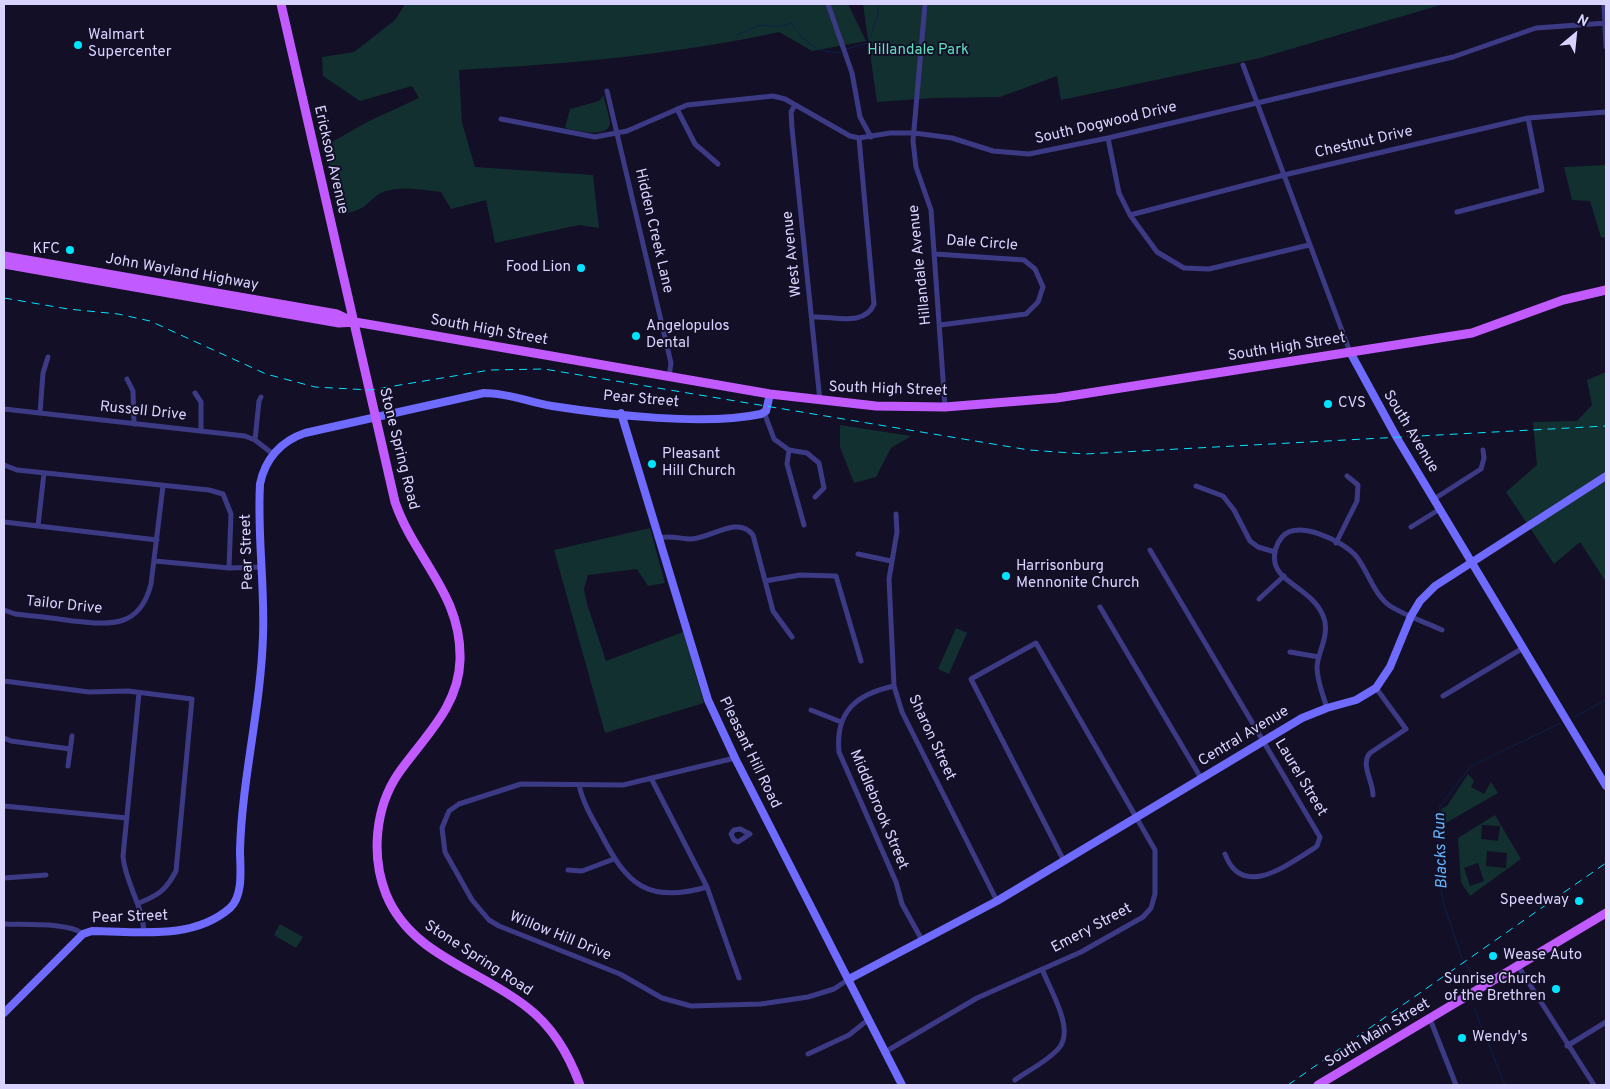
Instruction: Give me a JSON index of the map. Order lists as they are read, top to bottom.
{
  "streets": {
    "main road": [
      "Erickson Avenue",
      "John Wayland Highway",
      "South High Street",
      "Stone Spring Road",
      "South Main Street"
    ],
    "street": [
      "South Dogwood Drive",
      "Chestnut Drive",
      "Hidden Creek Lane",
      "Dale Circle",
      "West Avenue",
      "Hillandale Avenue",
      "Pear Street",
      "Russell Drive",
      "South Avenue",
      "Tailor Drive",
      "Central Avenue",
      "Sharon Street",
      "Pleasant Hill Road",
      "Laurel Street",
      "Middlebrook Street",
      "Emery Street",
      "Willow Hill Drive"
    ]
  },
  "crossings": [
    ["South Dogwood Drive", "Hidden Creek Lane"],
    ["South Dogwood Drive", "West Avenue"],
    ["South Dogwood Drive", "Hillandale Avenue"],
    ["South Dogwood Drive", "South Avenue"],
    ["Chestnut Drive", "South Avenue"],
    ["Erickson Avenue", "John Wayland Highway"],
    ["Erickson Avenue", "South High Street"],
    ["Erickson Avenue", "Stone Spring Road"],
    ["Hidden Creek Lane", "South High Street"],
    ["Dale Circle", "Hillandale Avenue"],
    ["West Avenue", "South High Street"],
    ["Hillandale Avenue", "South High Street"],
    ["John Wayland Highway", "South High Street"],
    ["John Wayland Highway", "Stone Spring Road"],
    ["South High Street", "South Avenue"],
    ["South High Street", "Stone Spring Road"],
    ["Pear Street", "Russell Drive"],
    ["Pear Street", "Stone Spring Road"],
    ["Pear Street", "Pleasant Hill Road"],
    ["South Avenue", "Central Avenue"],
    ["Central Avenue", "Sharon Street"],
    ["Central Avenue", "Pleasant Hill Road"],
    ["Central Avenue", "Laurel Street"],
    ["Central Avenue", "Middlebrook Street"],
    ["Central Avenue", "Emery Street"],
    ["Central Avenue", "Willow Hill Drive"],
    ["Pleasant Hill Road", "Emery Street"],
    ["Pleasant Hill Road", "Willow Hill Drive"]
  ],
  "water": ["Blacks Run"],
  "parks": ["Hillandale Park"],
  "places": [
    "Walmart Supercenter",
    "KFC",
    "Food Lion",
    "Angelopulos Dental",
    "CVS",
    "Pleasant Hill Church",
    "Harrisonburg Mennonite Church",
    "Speedway",
    "Wease Auto",
    "Sunrise Church of the Brethren",
    "Wendy's"
  ],
  "north": "top right"
}
